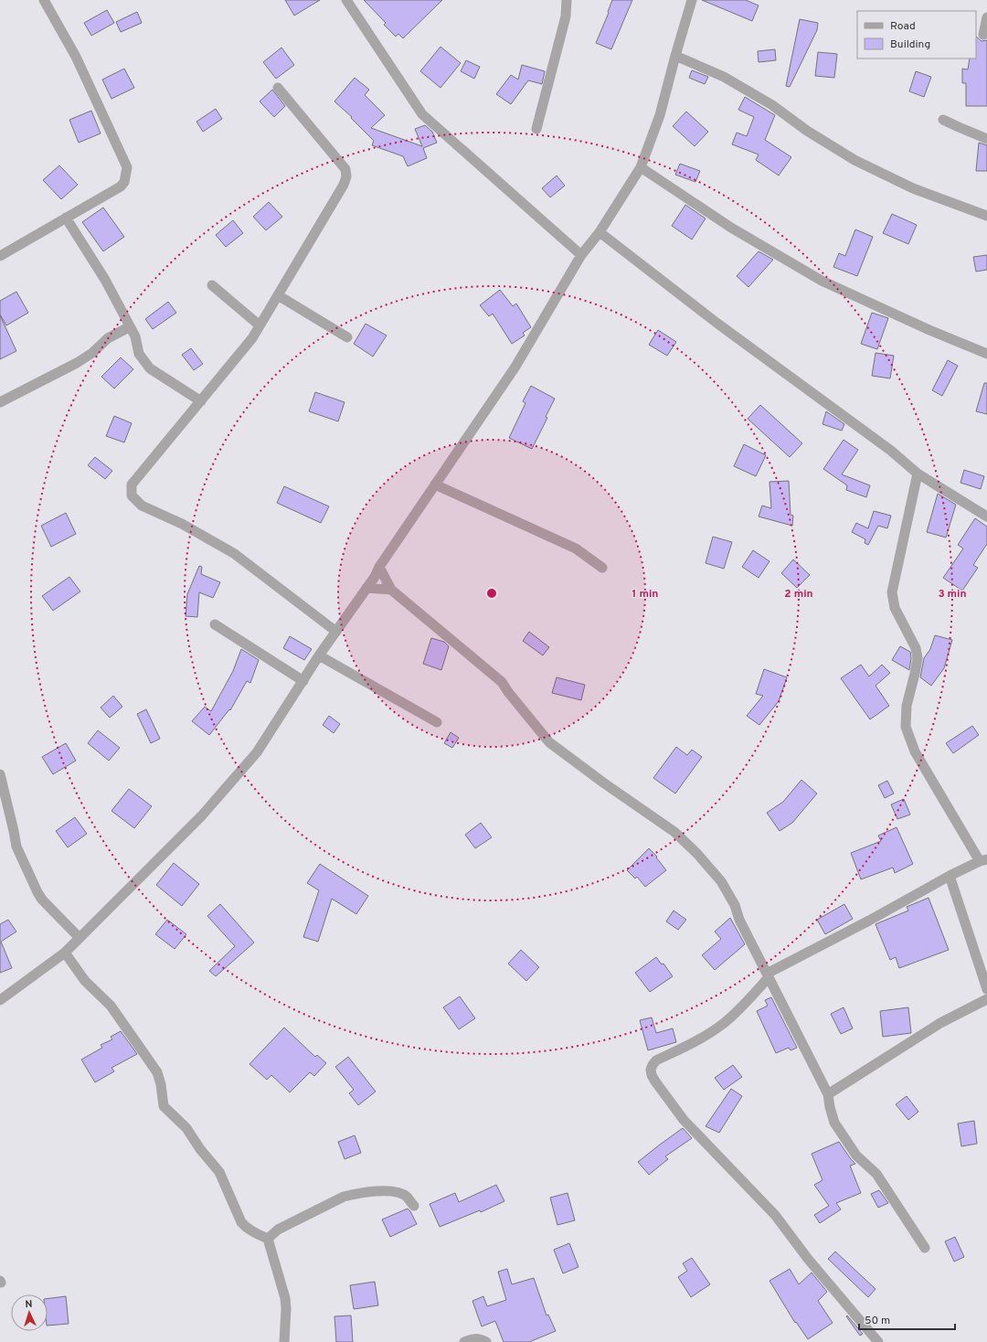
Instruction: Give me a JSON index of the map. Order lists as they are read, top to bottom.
{
  "legend": ["Road", "Building"],
  "scale_bar": "50 m",
  "north": "top",
  "rings": ["1 min", "2 min", "3 min"]
}
